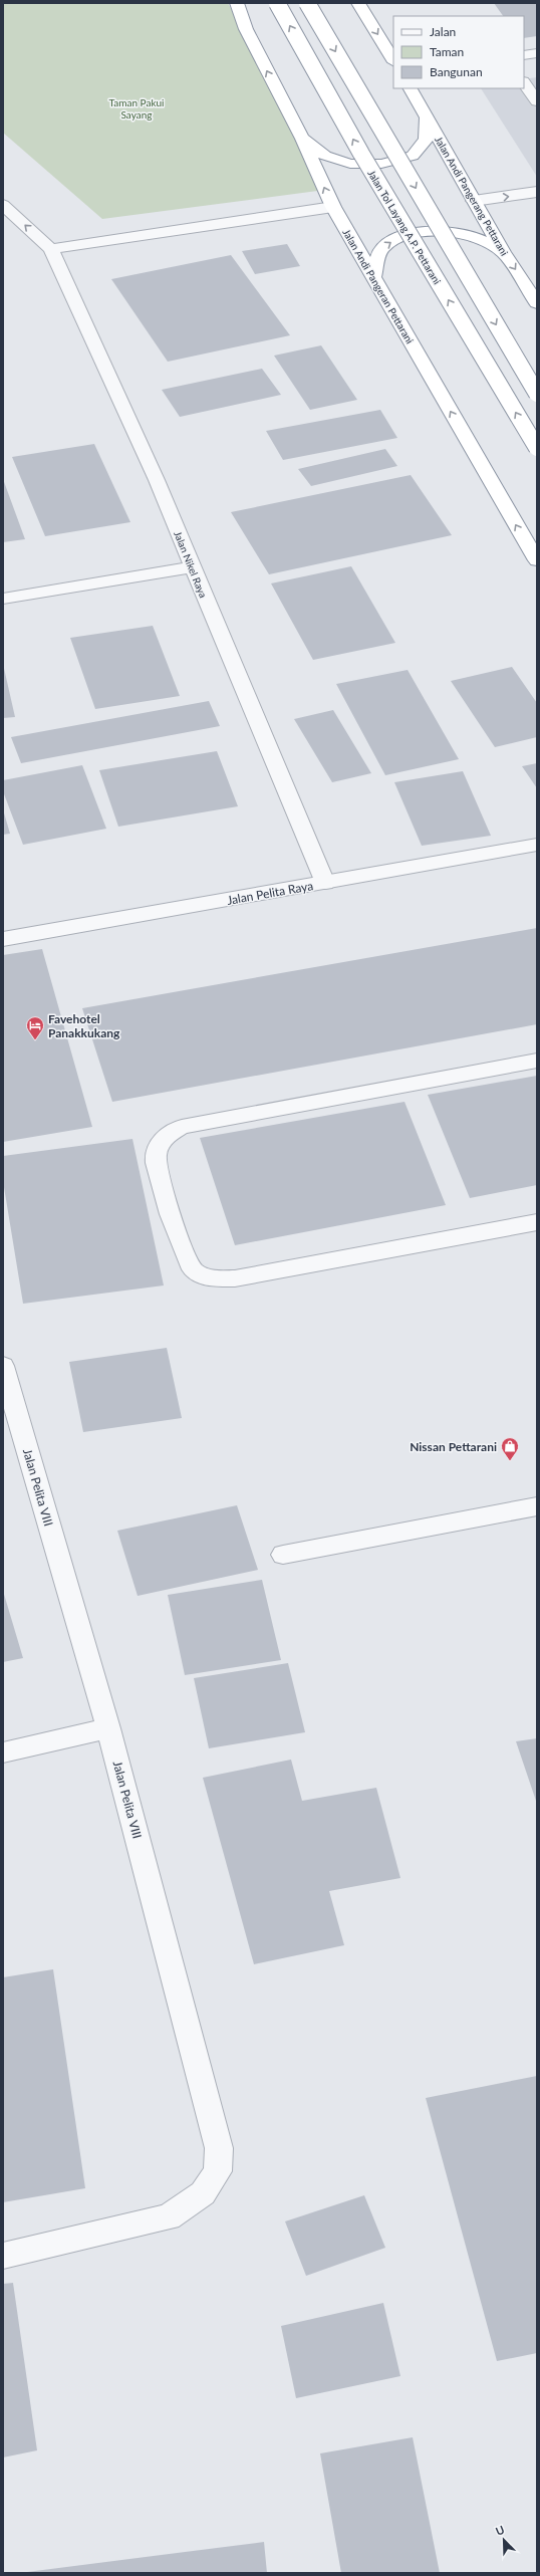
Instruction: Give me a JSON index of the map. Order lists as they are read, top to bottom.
{
  "streets": {
    "highway": ["Jalan Andi Pangerang Pettarani", "Jalan Tol Layang A.P. Pettarani", "Jalan Andi Pangeran Pettarani"],
    "street": ["Jalan Nikel Raya", "Jalan Pelita Raya", "Jalan Pelita VIII"]
  },
  "crossings": [
    ["Jalan Nikel Raya", "Jalan Pelita Raya"]
  ],
  "parks": ["Taman Pakui Sayang"],
  "places": {
    "hotel": ["Favehotel Panakkukang"],
    "shop": ["Nissan Pettarani"]
  },
  "legend": ["Jalan", "Taman", "Bangunan"],
  "north": "top left"
}
